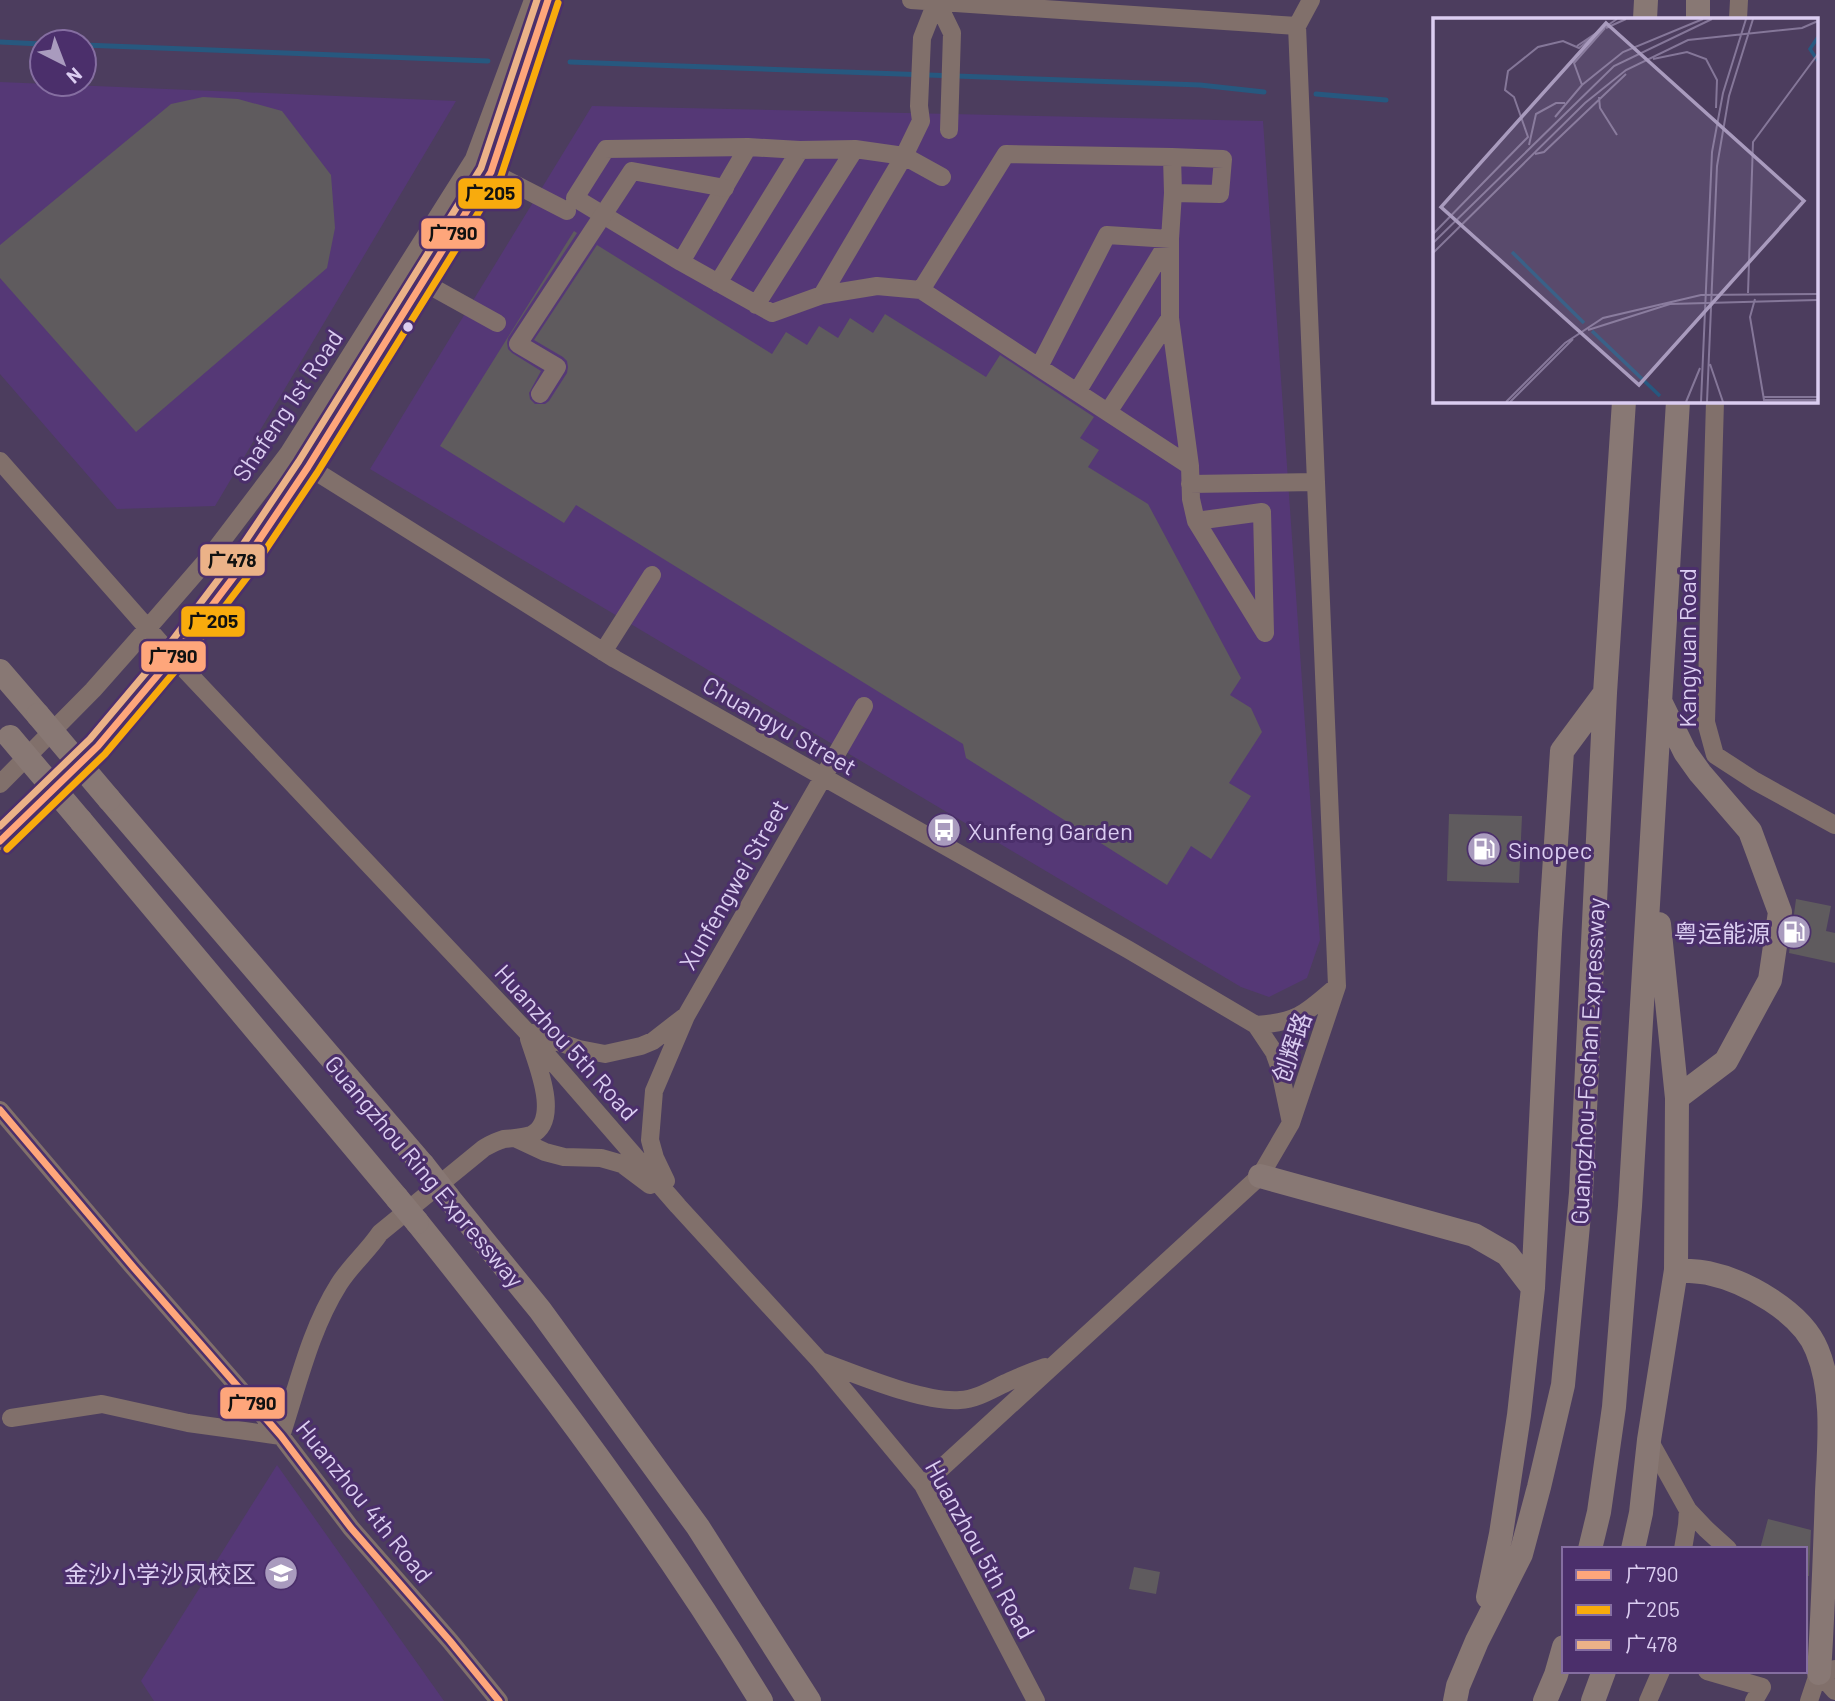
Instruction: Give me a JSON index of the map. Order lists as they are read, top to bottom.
{
  "streets": {
    "highway": ["Guangzhou-Foshan Expressway", "Guangzhou Ring Expressway"],
    "street": [
      "Shafeng 1st Road",
      "Kangyuan Road",
      "Chuangyu Street",
      "Xunfengwei Street",
      "Huanzhou 5th Road",
      "创辉路",
      "Huanzhou 4th Road"
    ]
  },
  "crossings": [
    ["Shafeng 1st Road", "Chuangyu Street"],
    ["Shafeng 1st Road", "Huanzhou 5th Road"],
    ["Chuangyu Street", "Xunfengwei Street"],
    ["Xunfengwei Street", "Huanzhou 5th Road"],
    ["Huanzhou 5th Road", "创辉路"]
  ],
  "places": {
    "bus stop": ["Xunfeng Garden"],
    "fuel station": ["Sinopec", "粤运能源"],
    "school or university": ["金沙小学沙凤校区"]
  },
  "lines": ["transit line 广790", "transit line 广478", "transit line 广205"],
  "legend": ["广790", "广205", "广478"],
  "north": "bottom right"
}
